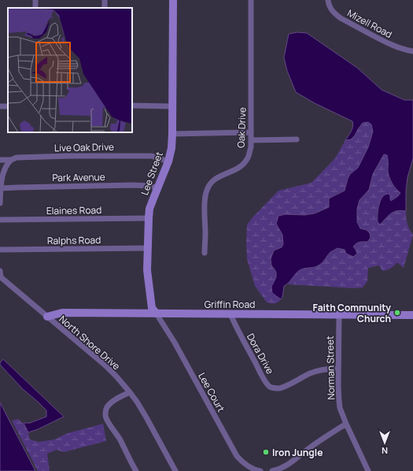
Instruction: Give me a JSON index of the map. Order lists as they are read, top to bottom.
{
  "streets": {
    "street": [
      "Mizell Road",
      "Oak Drive",
      "Live Oak Drive",
      "Lee Street",
      "Park Avenue",
      "Elaines Road",
      "Ralphs Road",
      "Griffin Road",
      "North Shore Drive",
      "Dora Drive",
      "Norman Street",
      "Lee Court"
    ]
  },
  "crossings": [
    ["Live Oak Drive", "Lee Street"],
    ["Lee Street", "Park Avenue"],
    ["Lee Street", "Elaines Road"],
    ["Lee Street", "Ralphs Road"],
    ["Lee Street", "Griffin Road"],
    ["Lee Street", "Lee Court"],
    ["Griffin Road", "North Shore Drive"],
    ["Griffin Road", "Dora Drive"],
    ["Griffin Road", "Norman Street"],
    ["Griffin Road", "Lee Court"],
    ["Dora Drive", "Norman Street"]
  ],
  "places": ["Faith Community Church", "Iron Jungle"],
  "north": "bottom"
}
